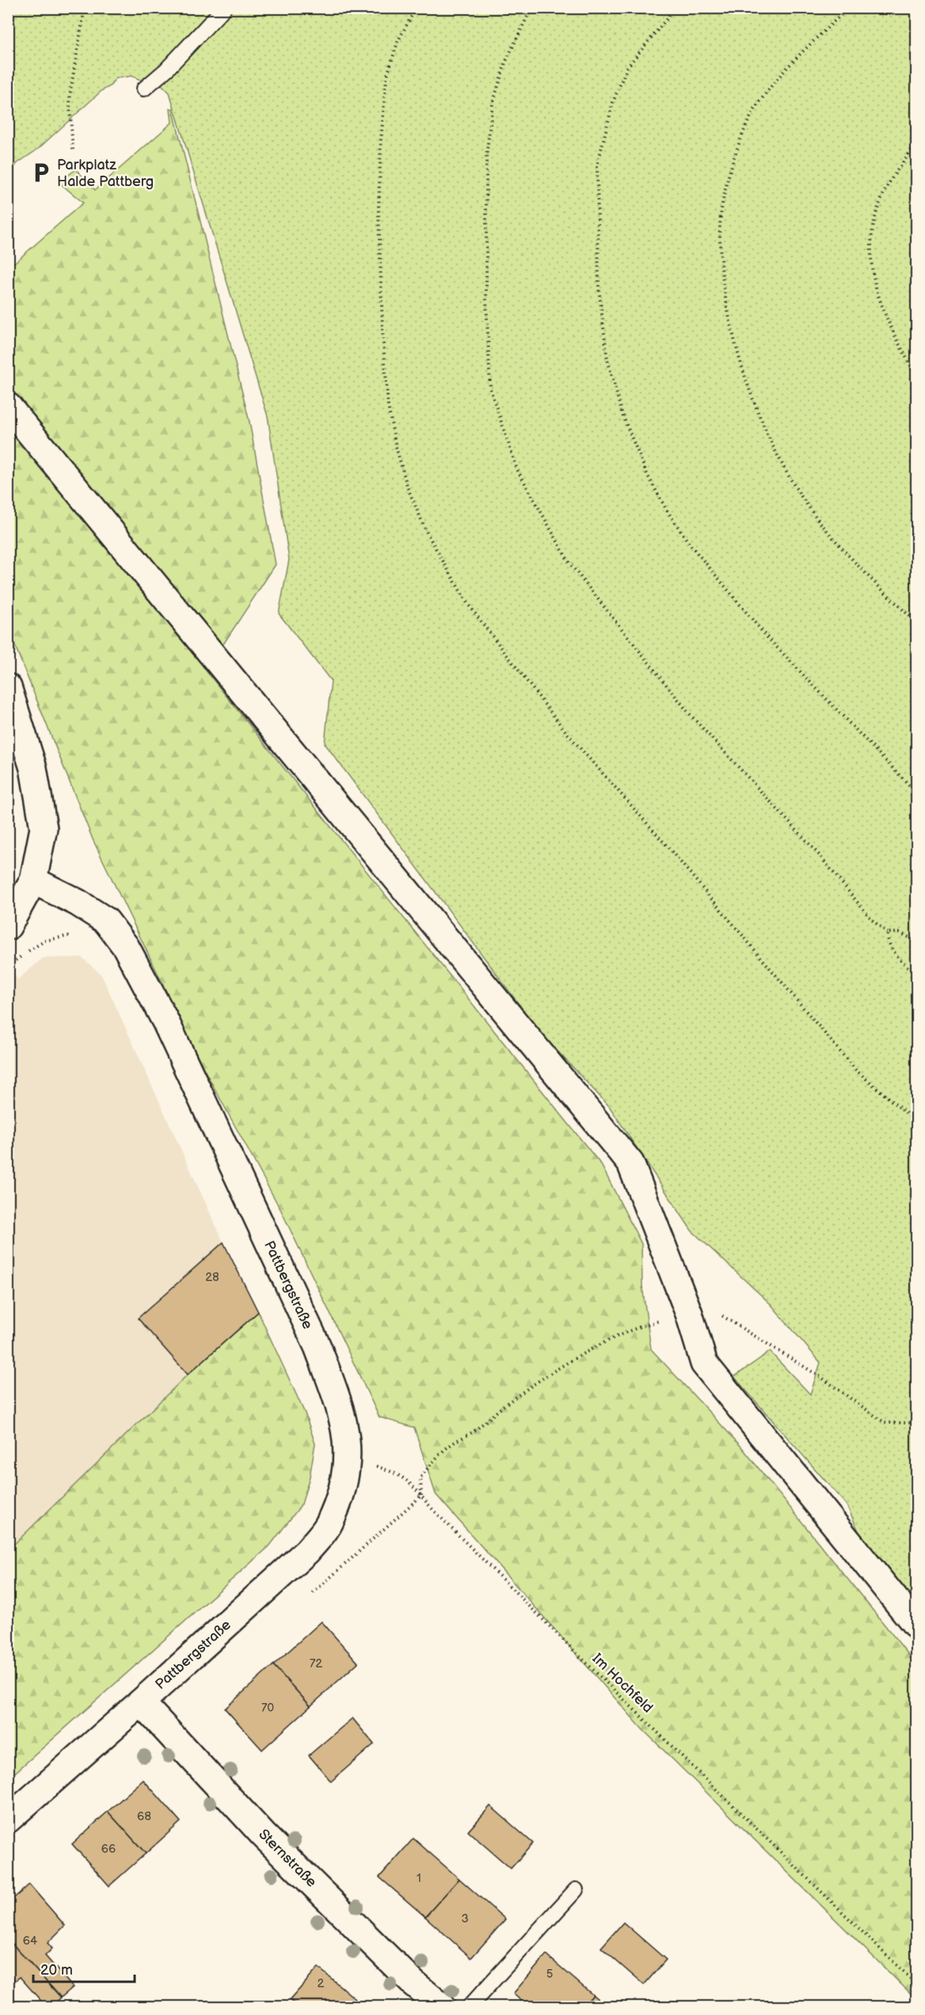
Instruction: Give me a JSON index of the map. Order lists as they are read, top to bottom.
{
  "streets": {
    "street": ["Pattbergstraße", "Sternstraße"],
    "path": ["Im Hochfeld"]
  },
  "crossings": [
    ["Pattbergstraße", "Sternstraße"]
  ],
  "places": {
    "parking": ["Parkplatz Halde Pattberg"]
  },
  "house_numbers": [
    "28",
    "72",
    "70",
    "68",
    "66",
    "1",
    "3",
    "64",
    "5",
    "2"
  ],
  "scale_bar": "20 m"
}
